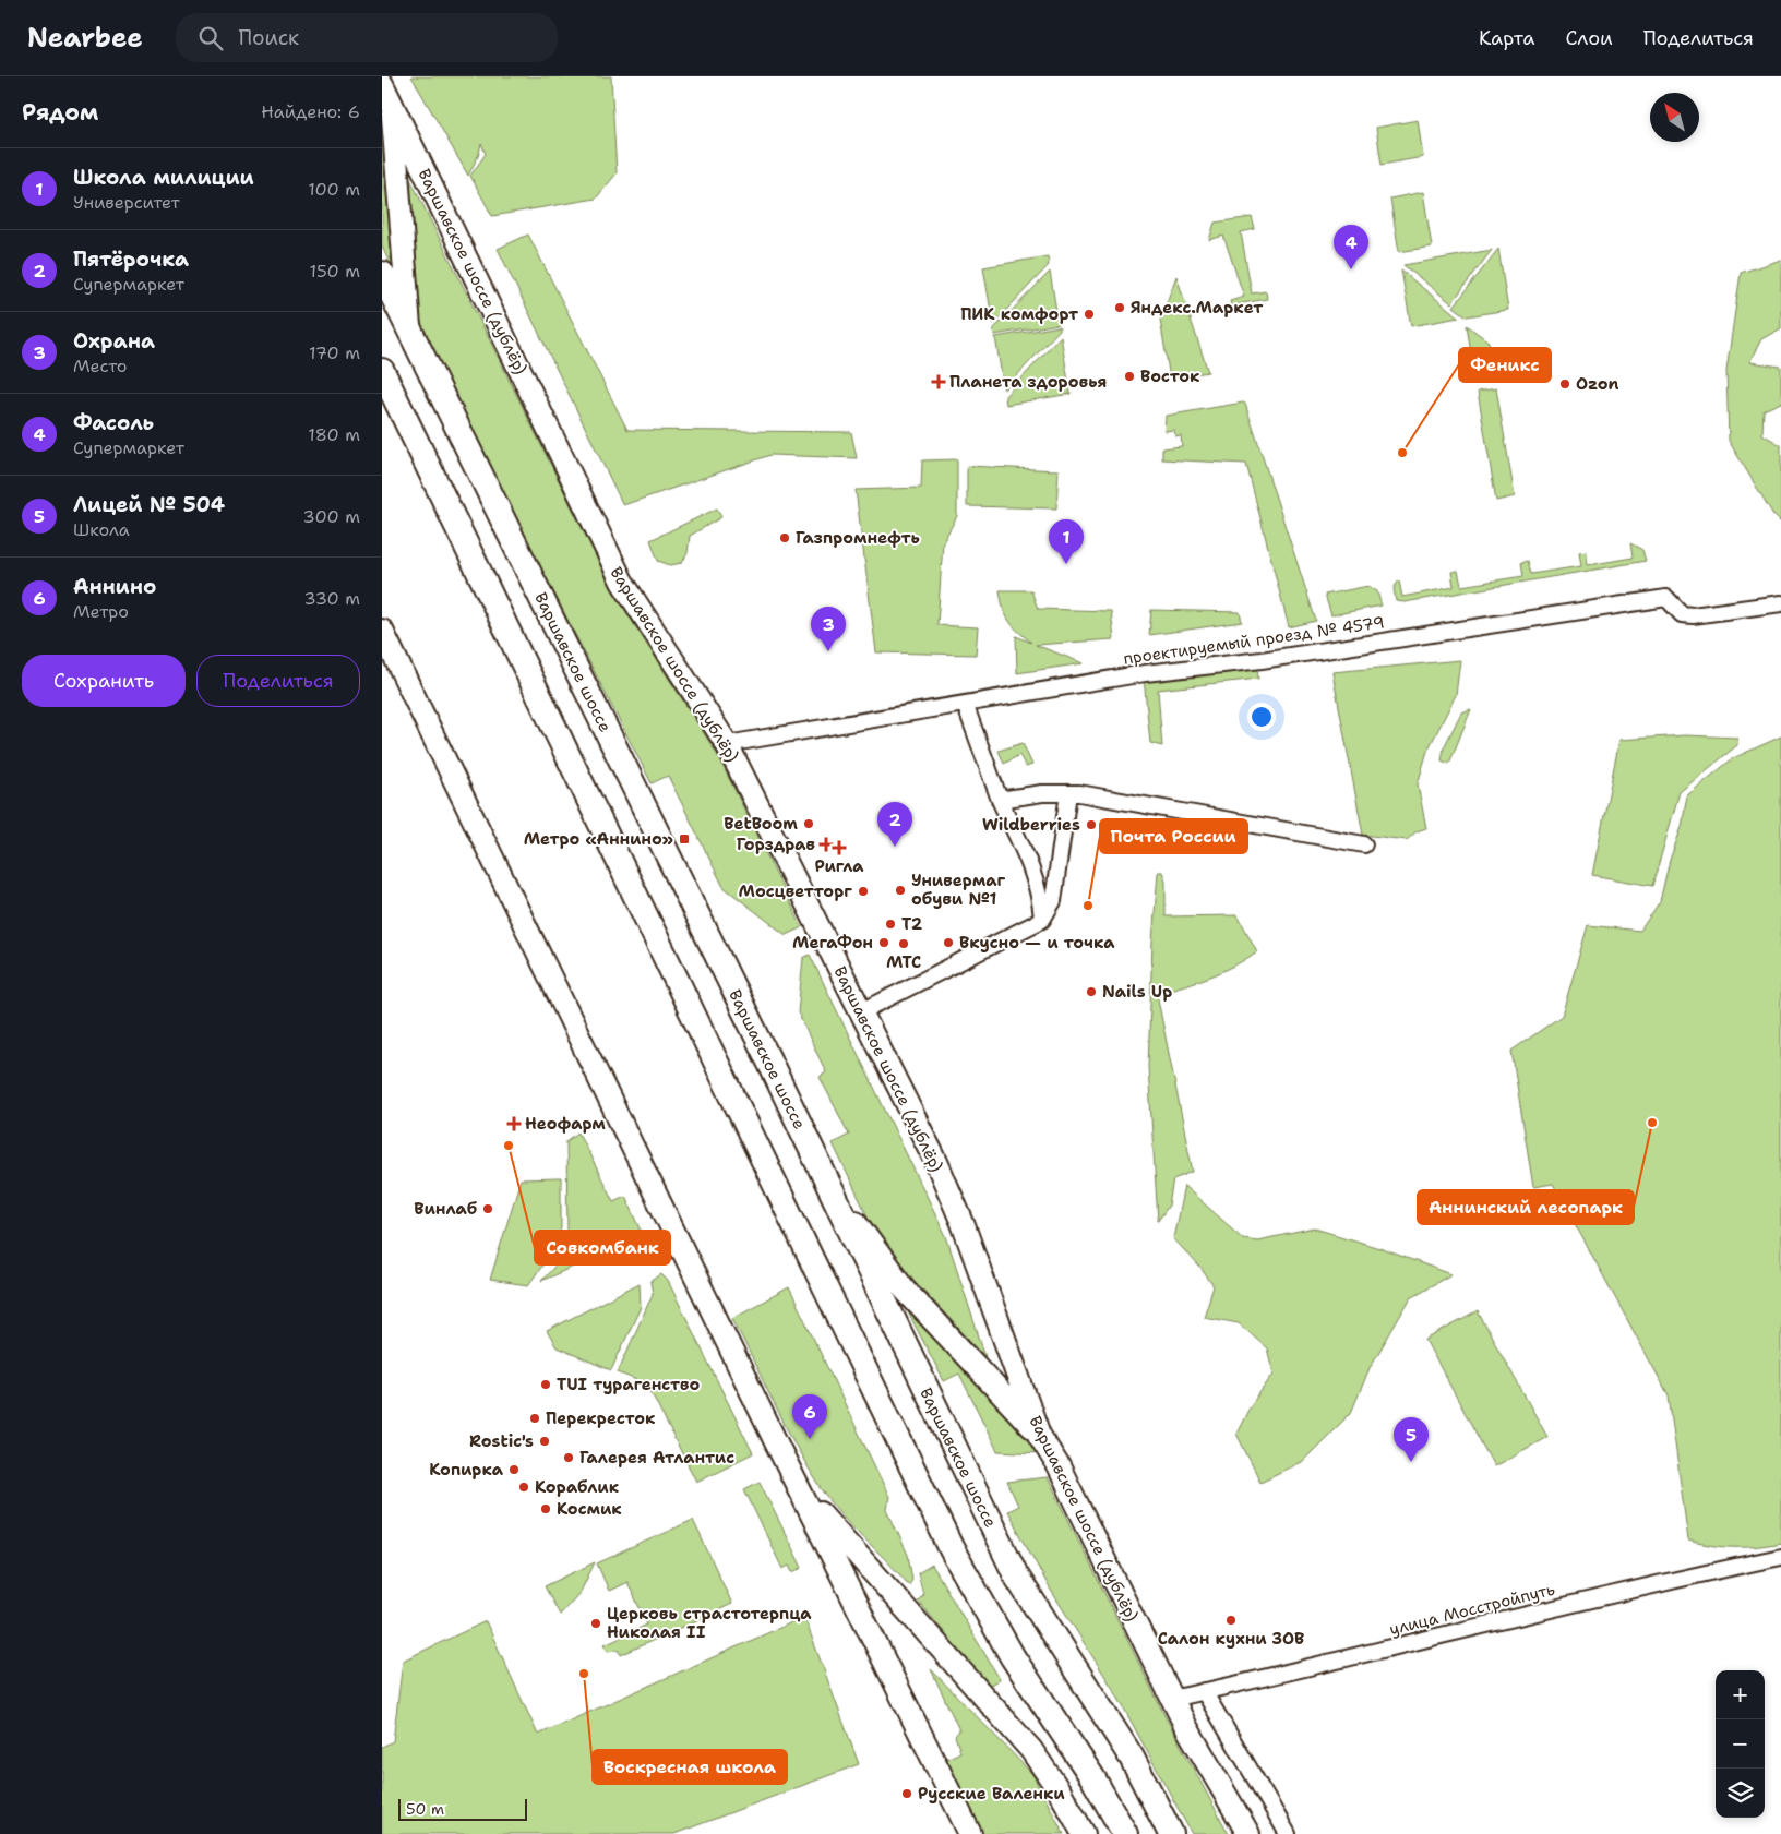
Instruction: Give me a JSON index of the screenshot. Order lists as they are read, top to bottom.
{
  "streets": {
    "main road": ["Варшавское шоссе (дублёр)", "Варшавское шоссе"],
    "street": ["проектируемый проезд № 4579", "улица Мосстройпуть"]
  },
  "crossings": [
    ["Варшавское шоссе (дублёр)", "проектируемый проезд № 4579"],
    ["Варшавское шоссе (дублёр)", "улица Мосстройпуть"]
  ],
  "places": {
    "other": [
      "Яндекс.Маркет",
      "ПИК комфорт",
      "Восток",
      "Ozon",
      "Феникс",
      "Газпромнефть",
      "BetBoom",
      "Wildberries",
      "Универмаг обуви №1",
      "Мосцветторг",
      "Почта России",
      "T2",
      "МегаФон",
      "Вкусно — и точка",
      "МТС",
      "Nails Up",
      "Аннинский лесопарк",
      "Совкомбанк",
      "Винлаб",
      "TUI турагенство",
      "Перекресток",
      "Rostic's",
      "Галерея Атлантис",
      "Копирка",
      "Кораблик",
      "Космик",
      "Салон кухни ЗОВ",
      "Церковь страстотерпца Николая II",
      "Воскресная школа",
      "Русские Валенки"
    ],
    "health": [
      "Планета здоровья",
      "Горздрав",
      "Ригла",
      "Неофарм"
    ],
    "transit": ["Метро «Аннино»"]
  },
  "scale_bar": "50 m",
  "north": "top left",
  "page": {
    "header": "Nearbee",
    "search": "Поиск",
    "nav": ["Карта", "Слои", "Поделиться"],
    "heading": ["Рядом", "Найдено: 6"],
    "list": [
      {
        "mark": "1",
        "name": "Школа милиции",
        "note": "Университет",
        "value": "100 m"
      },
      {
        "mark": "2",
        "name": "Пятёрочка",
        "note": "Супермаркет",
        "value": "150 m"
      },
      {
        "mark": "3",
        "name": "Охрана",
        "note": "Место",
        "value": "170 m"
      },
      {
        "mark": "4",
        "name": "Фасоль",
        "note": "Супермаркет",
        "value": "180 m"
      },
      {
        "mark": "5",
        "name": "Лицей № 504",
        "note": "Школа",
        "value": "300 m"
      },
      {
        "mark": "6",
        "name": "Аннино",
        "note": "Метро",
        "value": "330 m"
      }
    ],
    "pins": [
      "4",
      "1",
      "3",
      "2",
      "6",
      "5"
    ],
    "buttons": ["Сохранить", "Поделиться"],
    "map_buttons": ["+", "−"],
    "scale": "50 m"
  }
}
